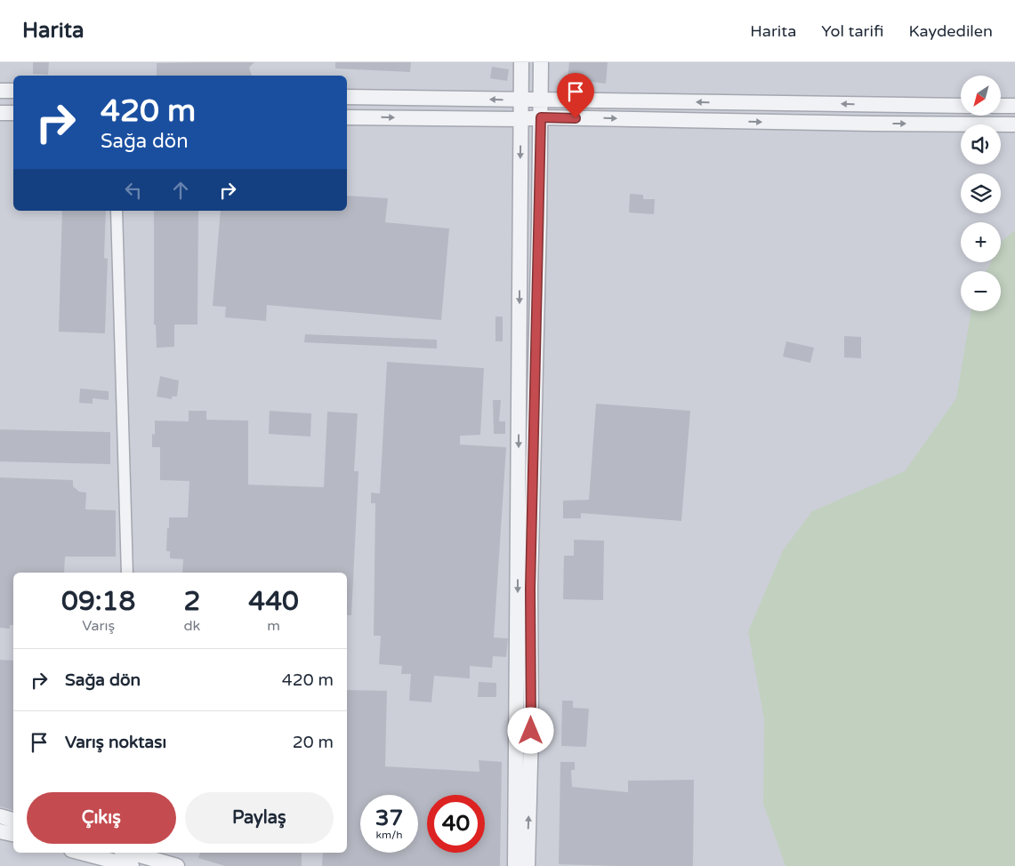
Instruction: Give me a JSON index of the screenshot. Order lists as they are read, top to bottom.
{
  "north": "bottom left",
  "page": {
    "header": "Harita",
    "nav": ["Harita", "Yol tarifi", "Kaydedilen"],
    "map_buttons": ["+", "−"],
    "turn": ["420 m", "Sağa dön"],
    "eta": [
      "09:18",
      "Varış",
      "2",
      "dk",
      "440",
      "m"
    ],
    "list": [
      {
        "name": "Sağa dön",
        "value": "420 m"
      },
      {
        "name": "Varış noktası",
        "value": "20 m"
      }
    ],
    "buttons": ["Çıkış", "Paylaş"],
    "speed": "37 km/h",
    "limit": "40"
  }
}
